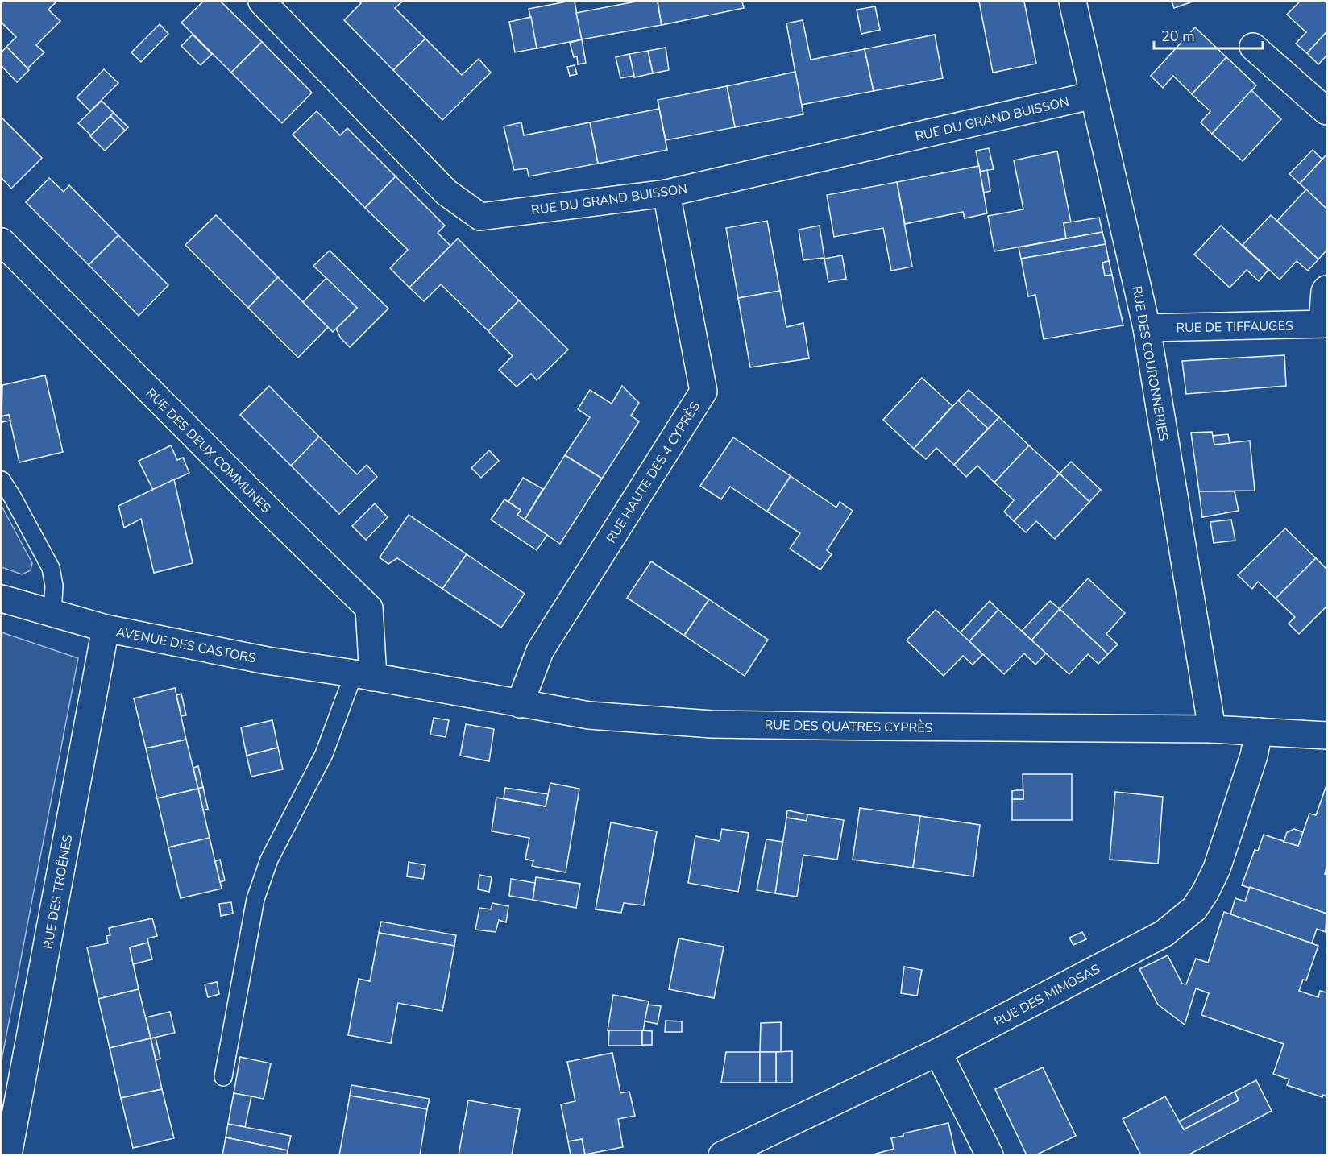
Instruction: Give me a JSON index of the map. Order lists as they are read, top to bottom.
{
  "streets": {
    "street": [
      "RUE DU GRAND BUISSON",
      "RUE DE TIFFAUGES",
      "RUE DES COURONNERIES",
      "RUE DES DEUX COMMUNES",
      "RUE HAUTE DES 4 CYPRÈS",
      "AVENUE DES CASTORS",
      "RUE DES QUATRES CYPRÈS",
      "RUE DES TROÊNES",
      "RUE DES MIMOSAS"
    ]
  },
  "crossings": [
    ["RUE DU GRAND BUISSON", "RUE DES COURONNERIES"],
    ["RUE DU GRAND BUISSON", "RUE HAUTE DES 4 CYPRÈS"],
    ["RUE DE TIFFAUGES", "RUE DES COURONNERIES"],
    ["RUE DES COURONNERIES", "RUE DES QUATRES CYPRÈS"],
    ["RUE DES DEUX COMMUNES", "AVENUE DES CASTORS"],
    ["RUE DES DEUX COMMUNES", "RUE DES QUATRES CYPRÈS"],
    ["RUE HAUTE DES 4 CYPRÈS", "RUE DES QUATRES CYPRÈS"],
    ["AVENUE DES CASTORS", "RUE DES QUATRES CYPRÈS"],
    ["AVENUE DES CASTORS", "RUE DES TROÊNES"],
    ["RUE DES QUATRES CYPRÈS", "RUE DES MIMOSAS"]
  ],
  "scale_bar": "20 m"
}
